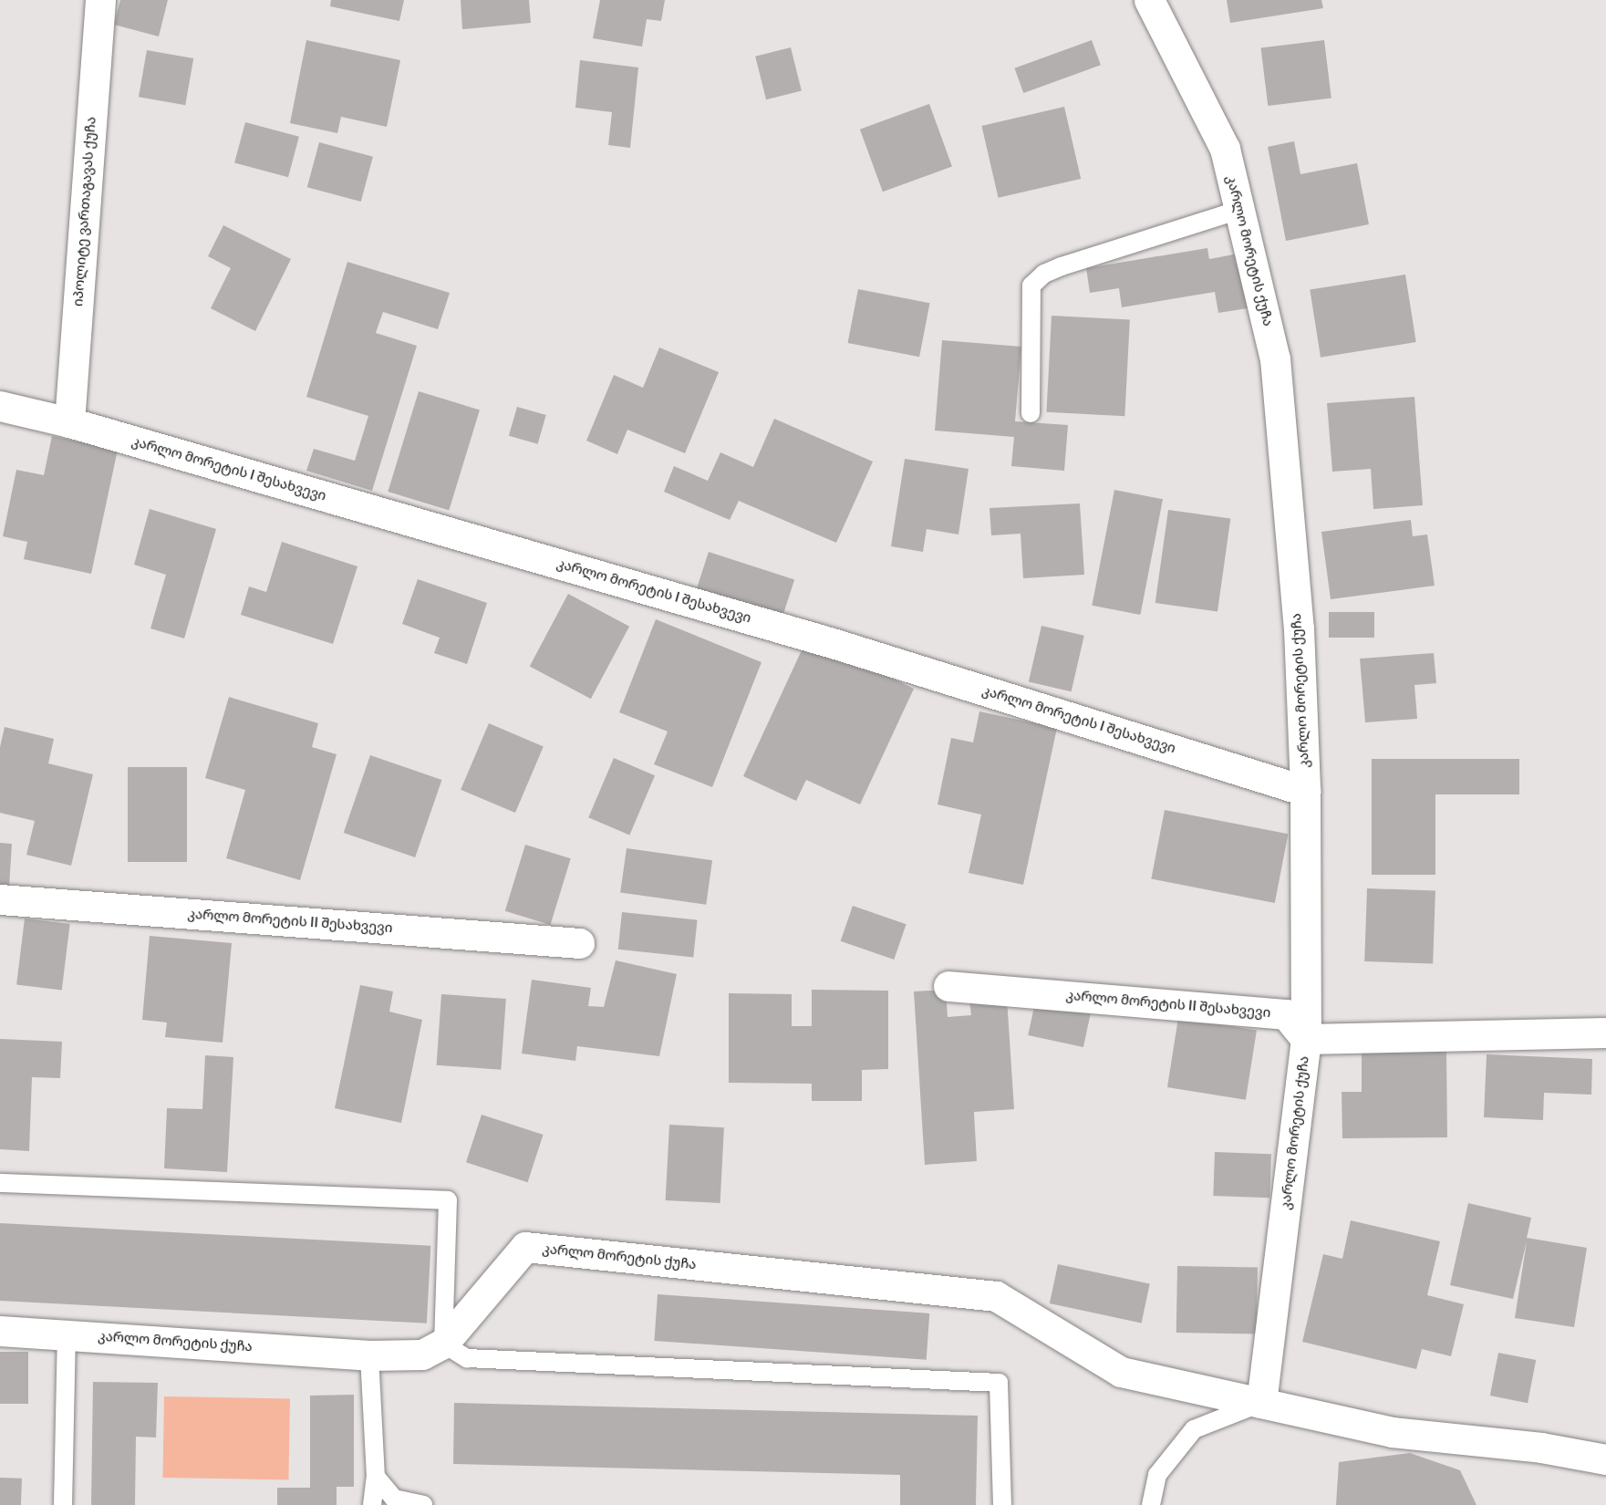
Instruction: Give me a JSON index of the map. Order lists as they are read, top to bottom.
{
  "streets": {
    "street": [
      "იპოლიტე ვართაგავას ქუჩა",
      "კარლო მორეტის ქუჩა",
      "კარლო მორეტის I შესახვევი",
      "კარლო მორეტის II შესახვევი"
    ]
  },
  "crossings": [
    ["იპოლიტე ვართაგავას ქუჩა", "კარლო მორეტის I შესახვევი"],
    ["კარლო მორეტის ქუჩა", "კარლო მორეტის I შესახვევი"],
    ["კარლო მორეტის ქუჩა", "კარლო მორეტის II შესახვევი"]
  ]
}
